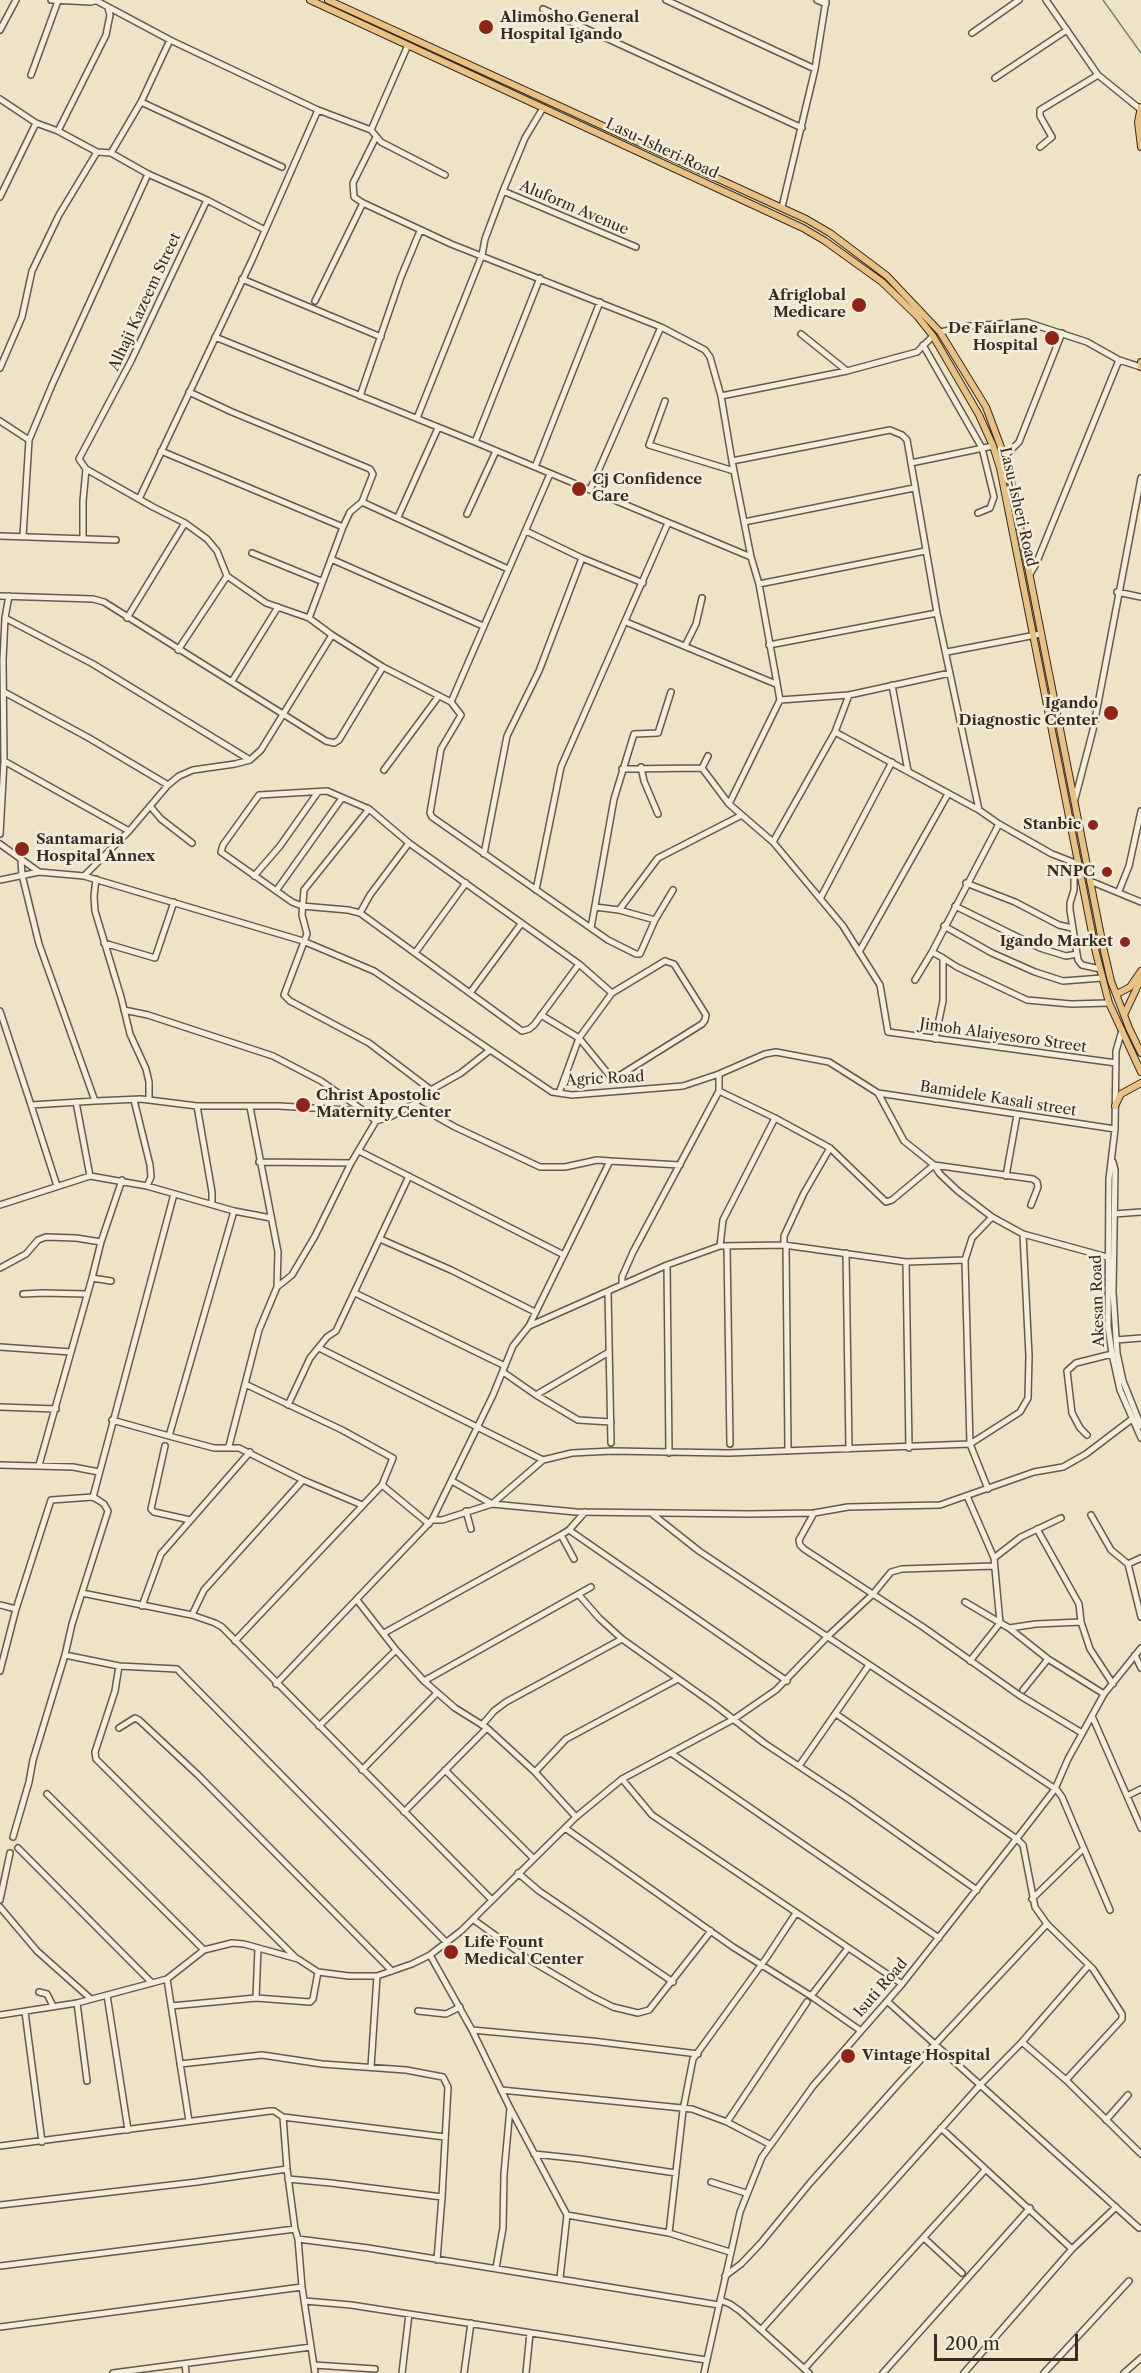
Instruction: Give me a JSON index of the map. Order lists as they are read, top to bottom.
{
  "streets": {
    "main road": ["Lasu-Isheri Road"],
    "street": [
      "Aluform Avenue",
      "Alhaji Kazeem Street",
      "Jimoh Alaiyesoro Street",
      "Agric Road",
      "Bamidele Kasali street",
      "Akesan Road",
      "Isuti Road"
    ]
  },
  "crossings": [
    ["Lasu-Isheri Road", "Akesan Road"],
    ["Jimoh Alaiyesoro Street", "Akesan Road"],
    ["Agric Road", "Bamidele Kasali street"],
    ["Agric Road", "Akesan Road"],
    ["Bamidele Kasali street", "Akesan Road"]
  ],
  "places": [
    "Alimosho General Hospital Igando",
    "Afriglobal Medicare",
    "De Fairlane Hospital",
    "Cj Confidence Care",
    "Igando Diagnostic Center",
    "Stanbic",
    "Santamaria Hospital Annex",
    "NNPC",
    "Igando Market",
    "Christ Apostolic Maternity Center",
    "Life Fount Medical Center",
    "Vintage Hospital"
  ],
  "scale_bar": "200 m"
}
